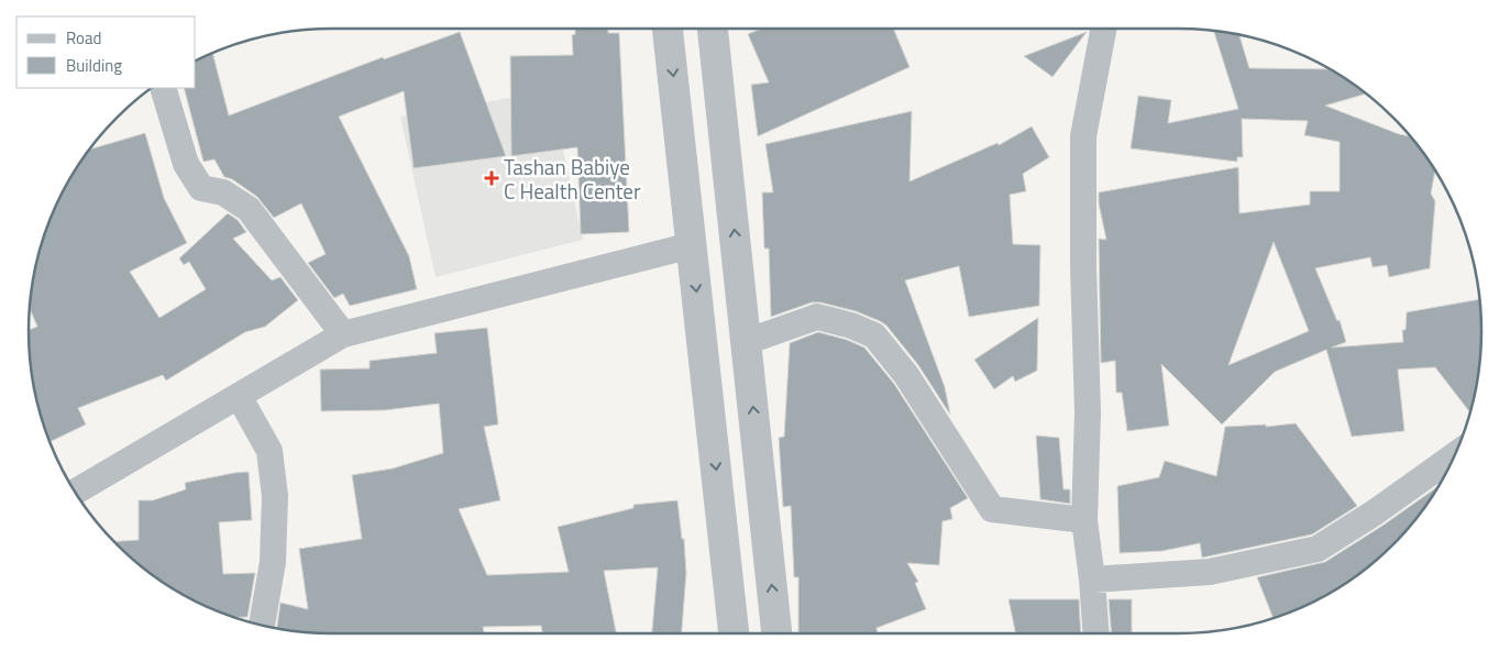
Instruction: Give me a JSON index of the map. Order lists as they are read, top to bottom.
{
  "places": {
    "health": ["Tashan Babiye C Health Center"]
  },
  "legend": ["Road", "Building"]
}
